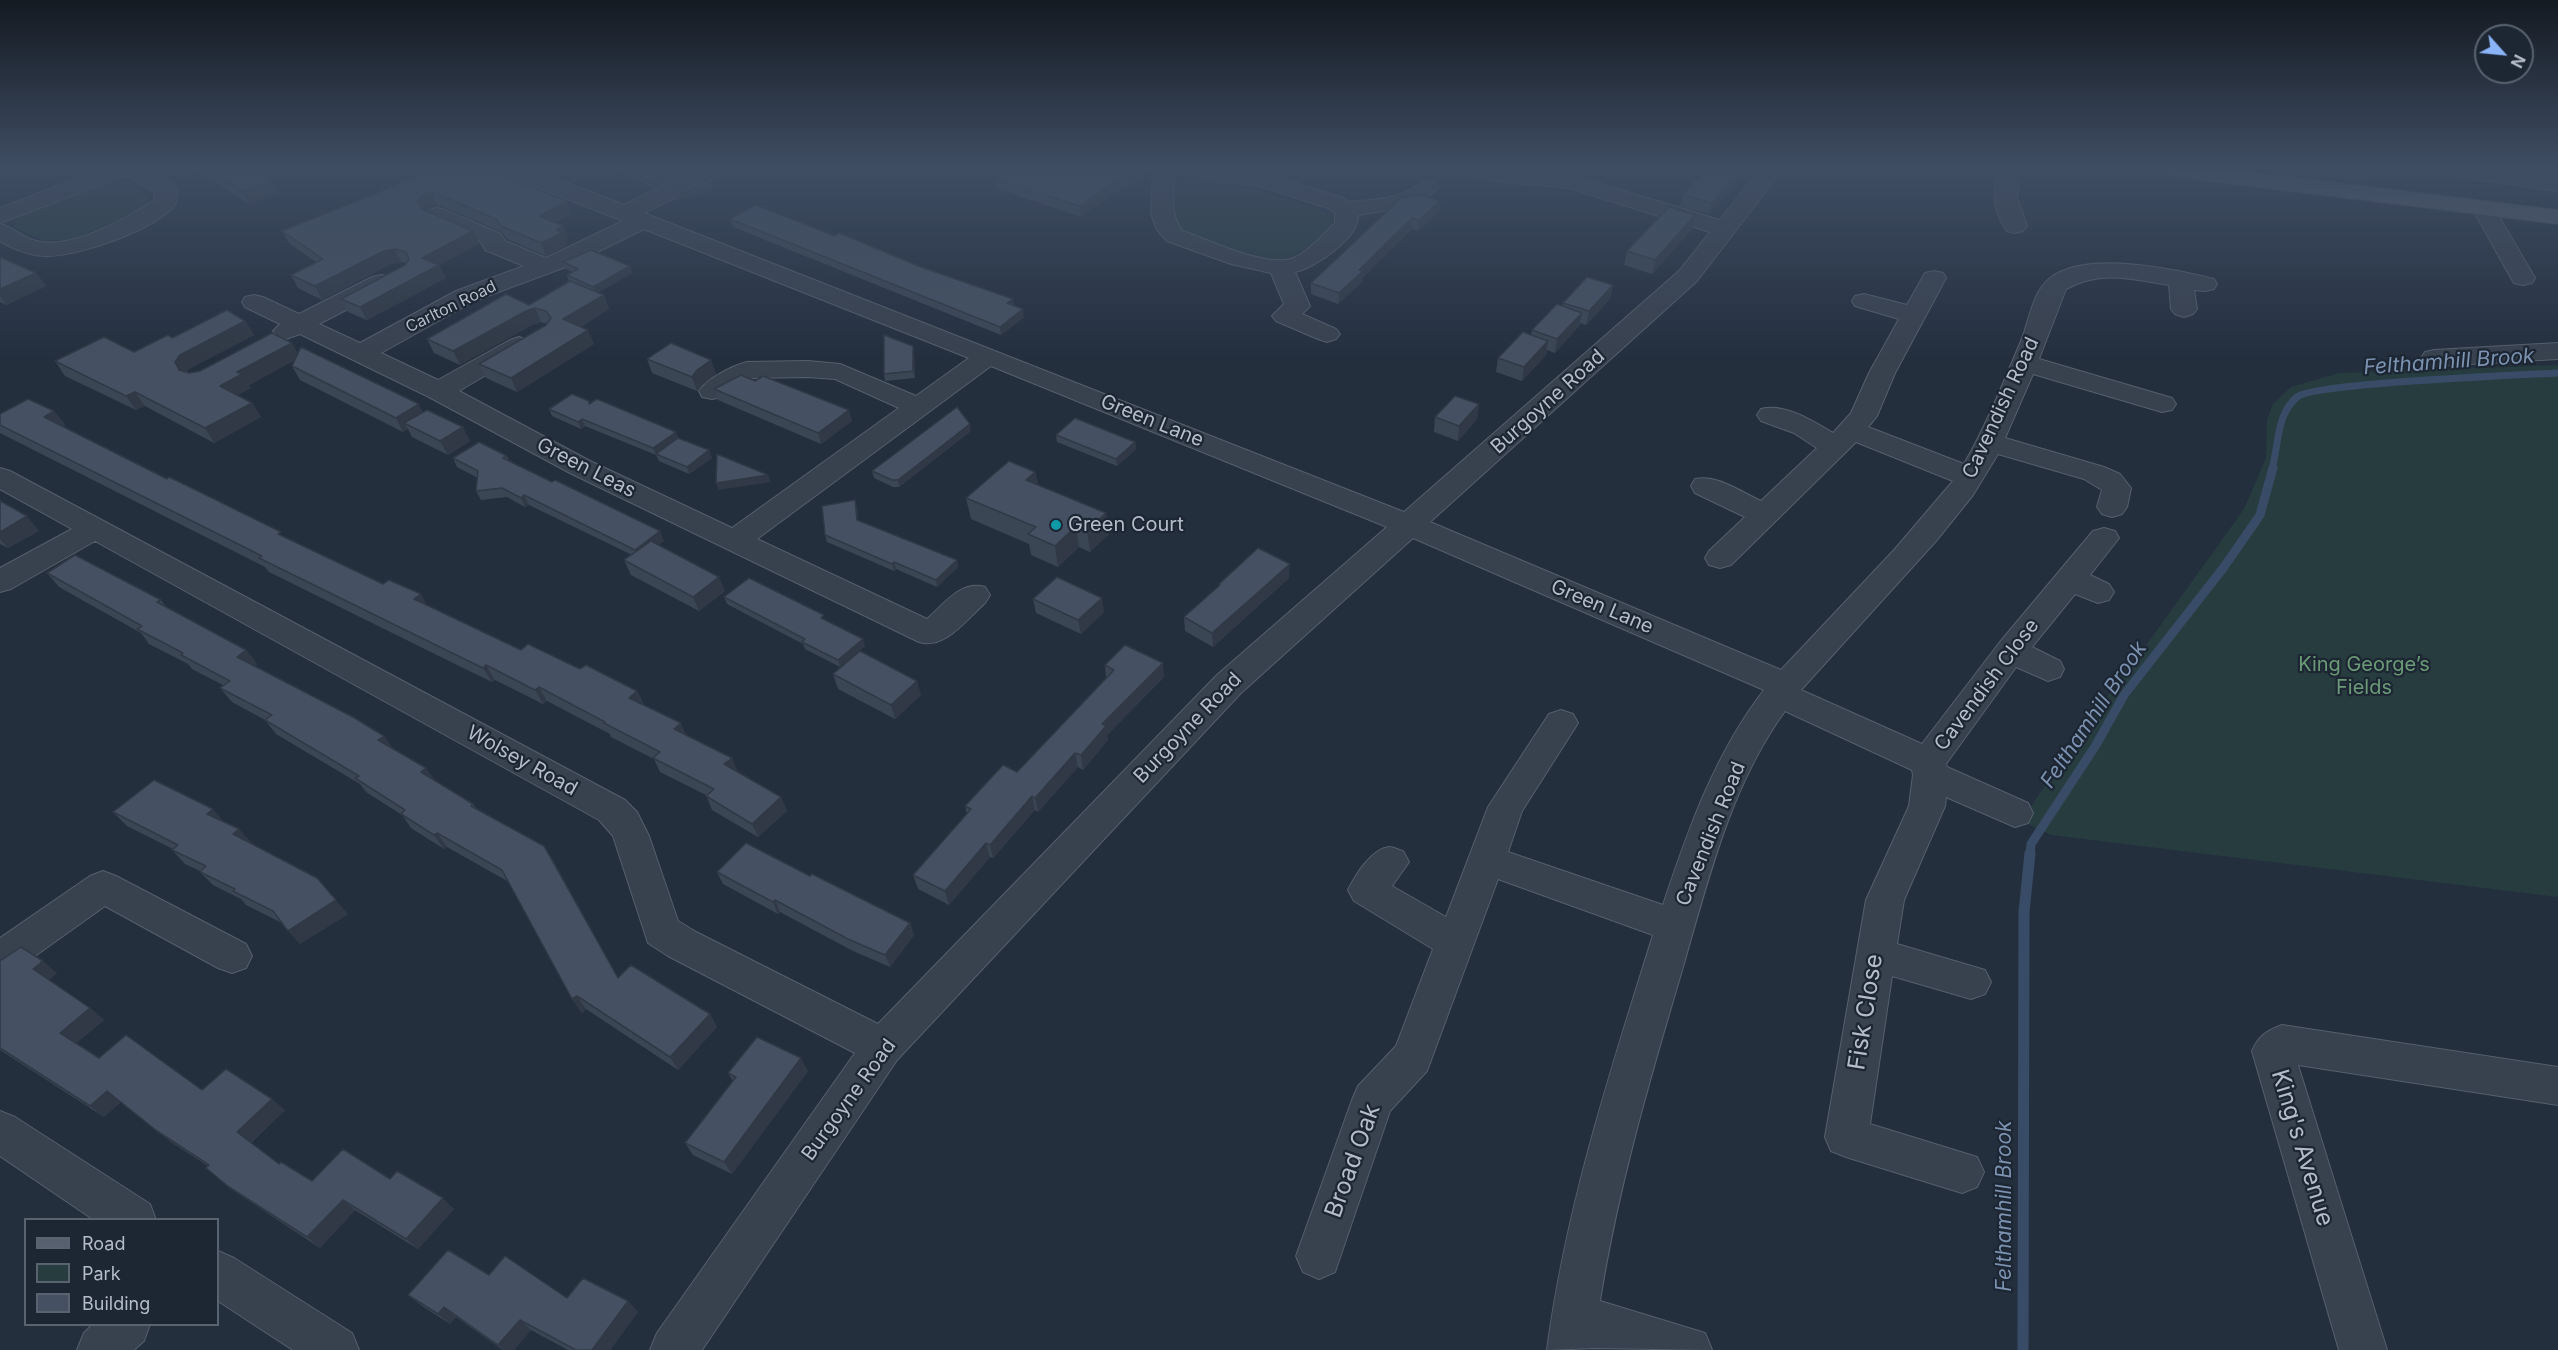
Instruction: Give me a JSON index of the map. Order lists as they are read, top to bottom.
{
  "streets": {
    "street": [
      "Carlton Road",
      "Burgoyne Road",
      "Cavendish Road",
      "Green Lane",
      "Green Leas",
      "Cavendish Close",
      "Wolsey Road",
      "Fisk Close",
      "King's Avenue",
      "Broad Oak"
    ]
  },
  "crossings": [
    ["Carlton Road", "Green Leas"],
    ["Burgoyne Road", "Green Lane"],
    ["Burgoyne Road", "Wolsey Road"],
    ["Cavendish Road", "Green Lane"],
    ["Cavendish Road", "Cavendish Close"],
    ["Green Lane", "Cavendish Close"],
    ["Cavendish Close", "Fisk Close"]
  ],
  "water": ["Felthamhill Brook"],
  "parks": ["King George’s Fields"],
  "places": ["Green Court"],
  "legend": ["Road", "Park", "Building"],
  "north": "bottom right"
}
